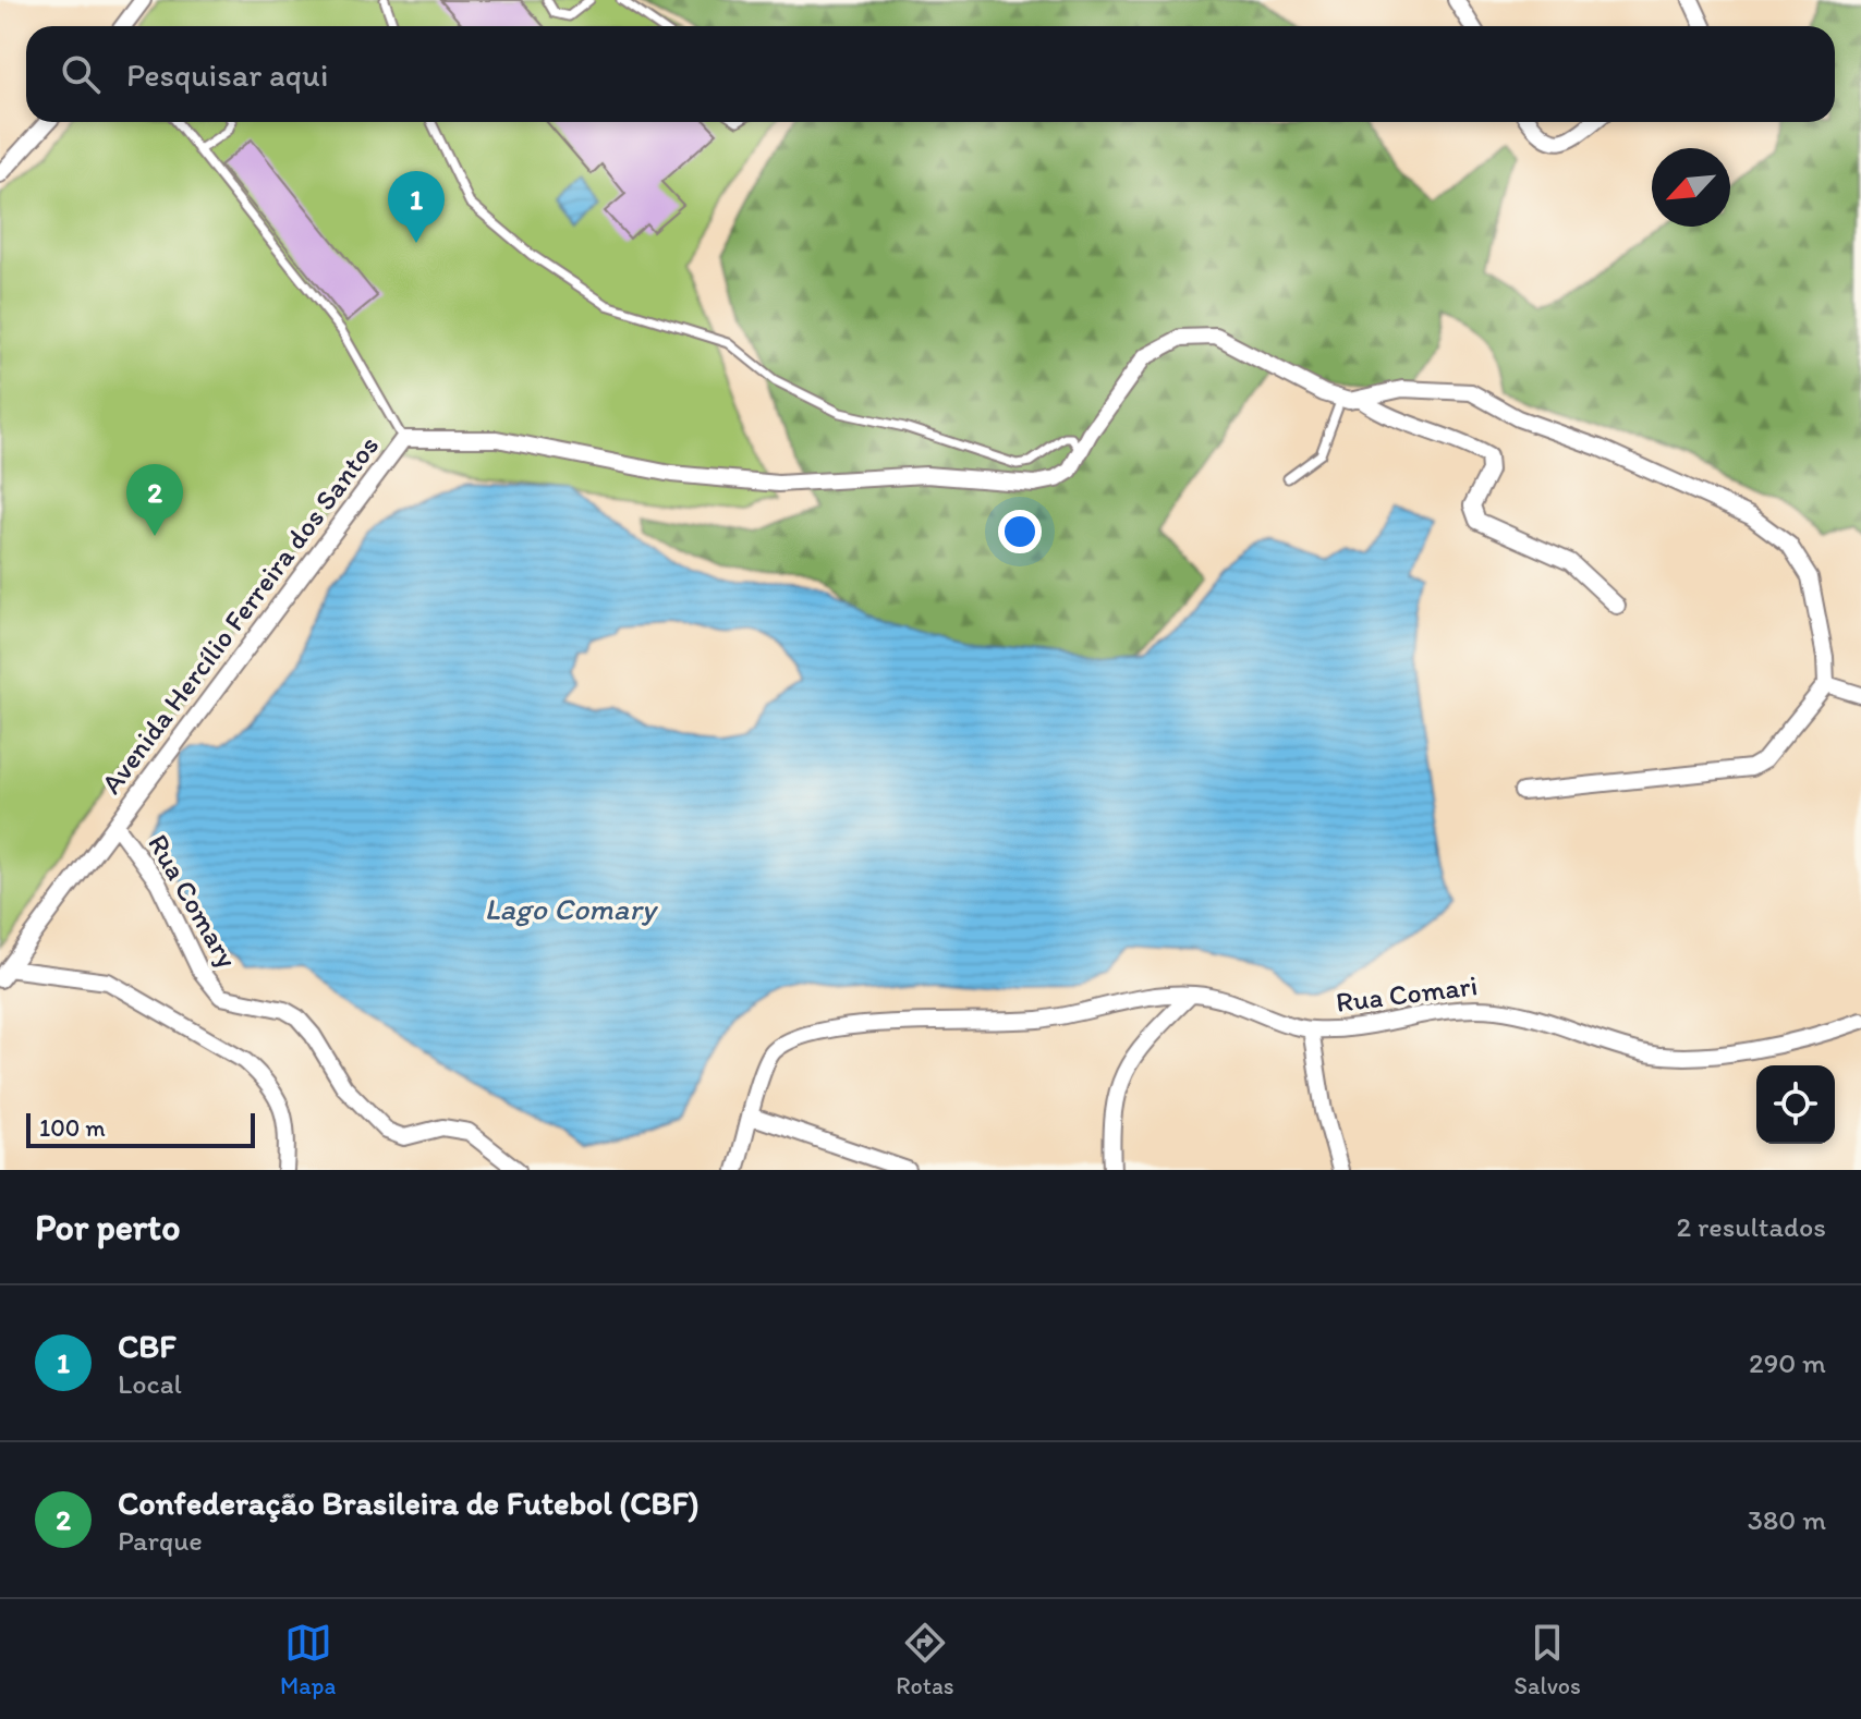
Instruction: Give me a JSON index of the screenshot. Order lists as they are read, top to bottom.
{
  "streets": {
    "street": ["Avenida Hercílio Ferreira dos Santos", "Rua Comary", "Rua Comari"]
  },
  "crossings": [
    ["Avenida Hercílio Ferreira dos Santos", "Rua Comary"]
  ],
  "water": ["Lago Comary"],
  "scale_bar": "100 m",
  "north": "bottom left",
  "page": {
    "search": "Pesquisar aqui",
    "pins": ["1", "2"],
    "scale": "100 m",
    "heading": ["Por perto", "2 resultados"],
    "list": [
      {
        "mark": "1",
        "name": "CBF",
        "note": "Local",
        "value": "290 m"
      },
      {
        "mark": "2",
        "name": "Confederação Brasileira de Futebol (CBF)",
        "note": "Parque",
        "value": "380 m"
      }
    ],
    "nav": ["Mapa", "Rotas", "Salvos"]
  }
}
